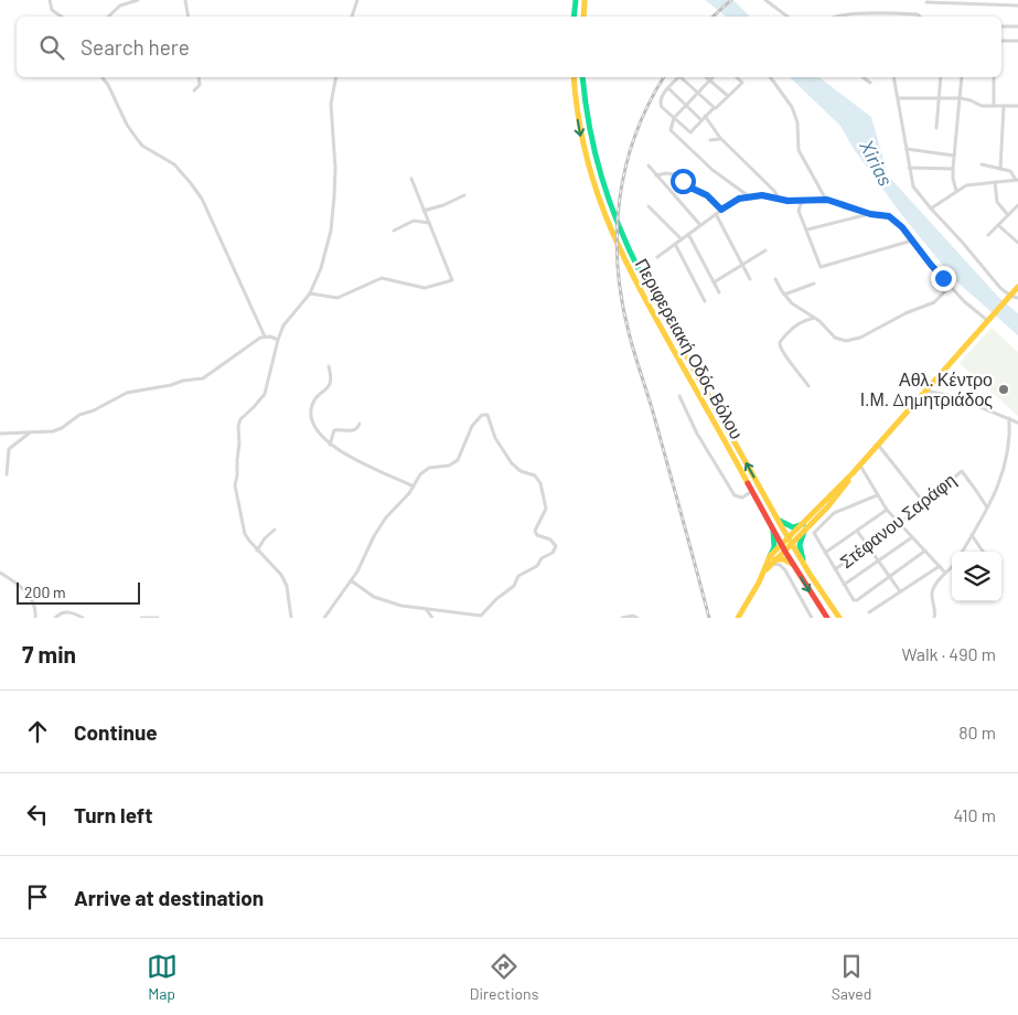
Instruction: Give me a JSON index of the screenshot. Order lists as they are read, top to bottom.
{
  "streets": {
    "main road": ["Περιφερειακή Οδός Βόλου"],
    "street": ["Στέφανου Σαράφη"]
  },
  "water": ["Xirias"],
  "places": ["Αθλ. Κέντρο Ι.Μ. Δημητριάδος"],
  "scale_bar": "200 m",
  "page": {
    "search": "Search here",
    "scale": "200 m",
    "heading": ["7 min", "Walk · 490 m"],
    "list": [
      ["Continue", "80 m"],
      ["Turn left", "410 m"],
      "Arrive at destination"
    ],
    "nav": ["Map", "Directions", "Saved"]
  }
}
